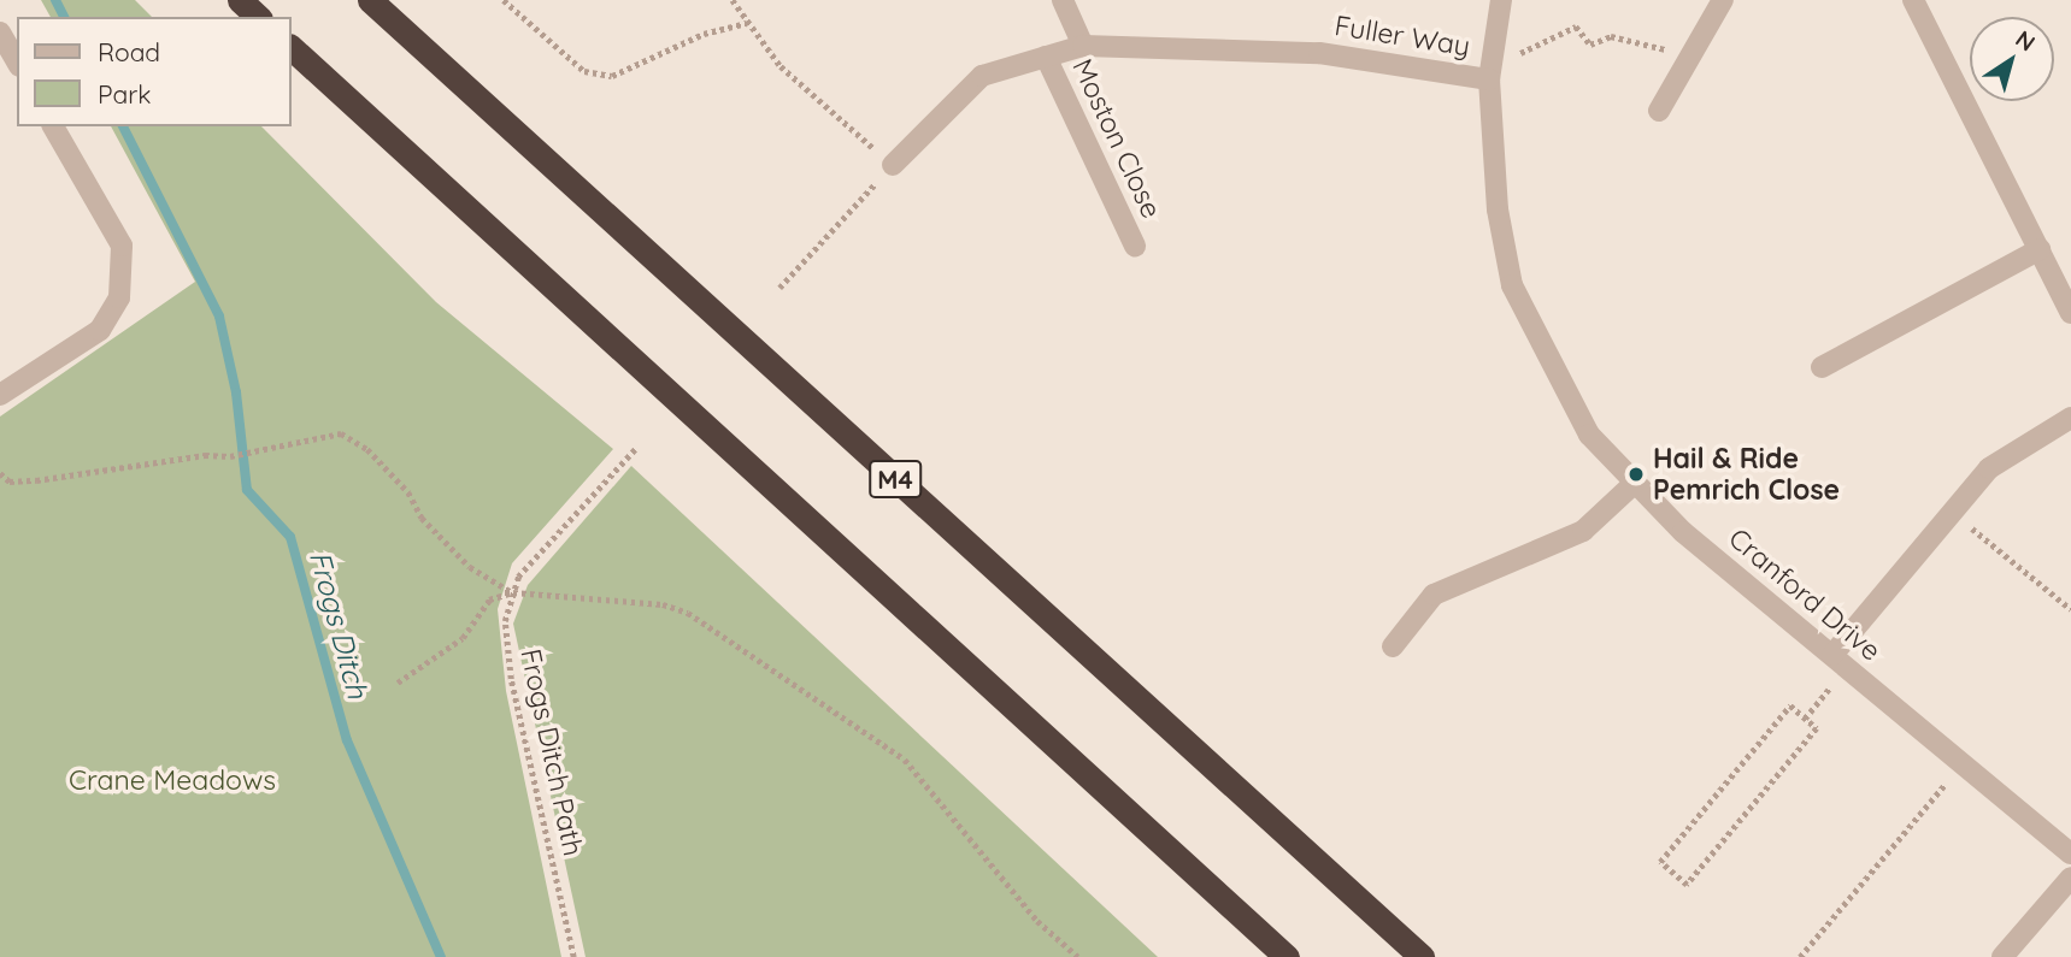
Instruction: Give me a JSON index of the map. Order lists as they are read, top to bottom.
{
  "streets": {
    "highway": ["M4"],
    "street": ["Fuller Way", "Moston Close", "Cranford Drive"],
    "path": ["Frogs Ditch Path"]
  },
  "crossings": [
    ["Fuller Way", "Moston Close"],
    ["Fuller Way", "Cranford Drive"]
  ],
  "water": ["Frogs Ditch"],
  "parks": ["Crane Meadows"],
  "places": ["Hail & Ride Pemrich Close"],
  "legend": ["Road", "Park"],
  "north": "top right"
}
